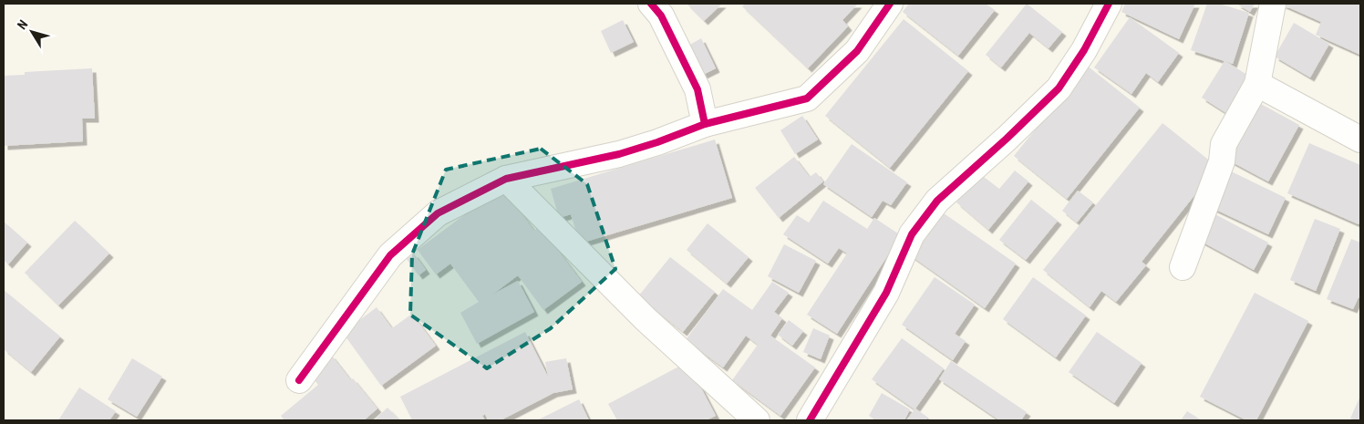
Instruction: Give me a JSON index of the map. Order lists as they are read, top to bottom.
{
  "north": "top left"
}
